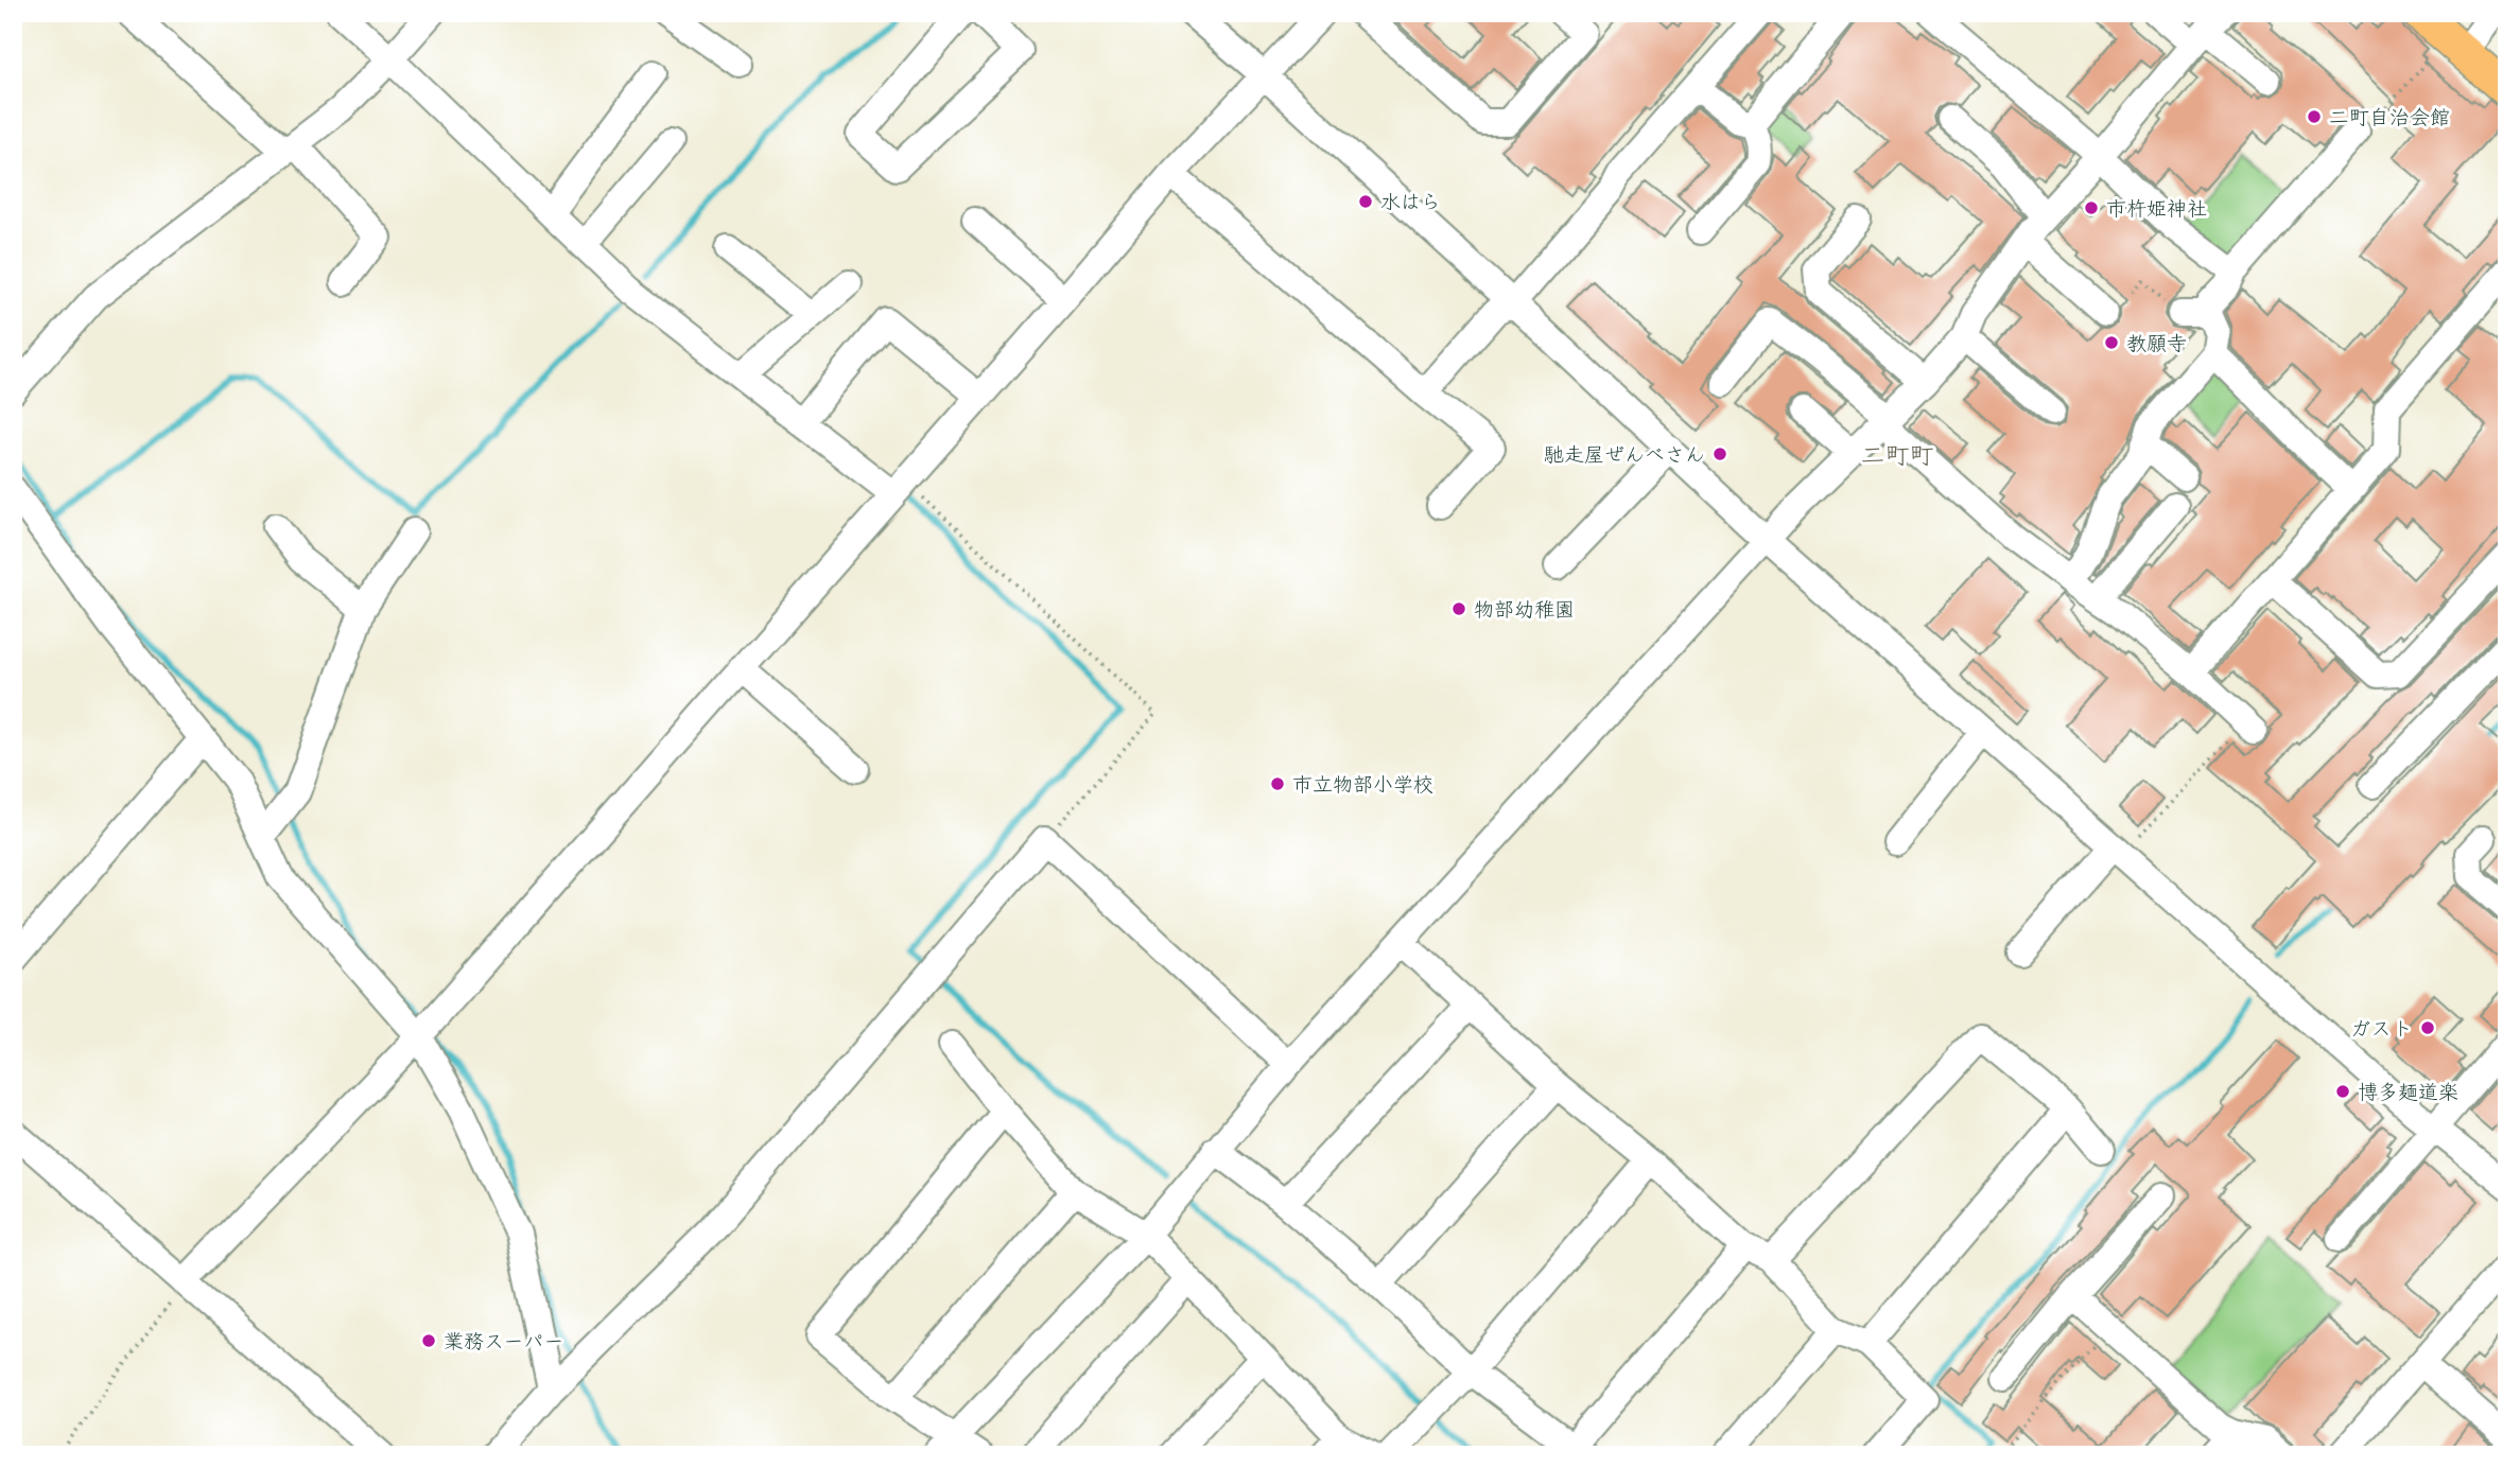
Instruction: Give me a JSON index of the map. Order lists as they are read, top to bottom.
{
  "districts": ["二町町"],
  "places": [
    "二町自治会館",
    "水はら",
    "市杵姫神社",
    "教願寺",
    "馳走屋ぜんべさん",
    "物部幼稚園",
    "市立物部小学校",
    "ガスト",
    "博多麺道楽",
    "業務スーパー"
  ]
}
